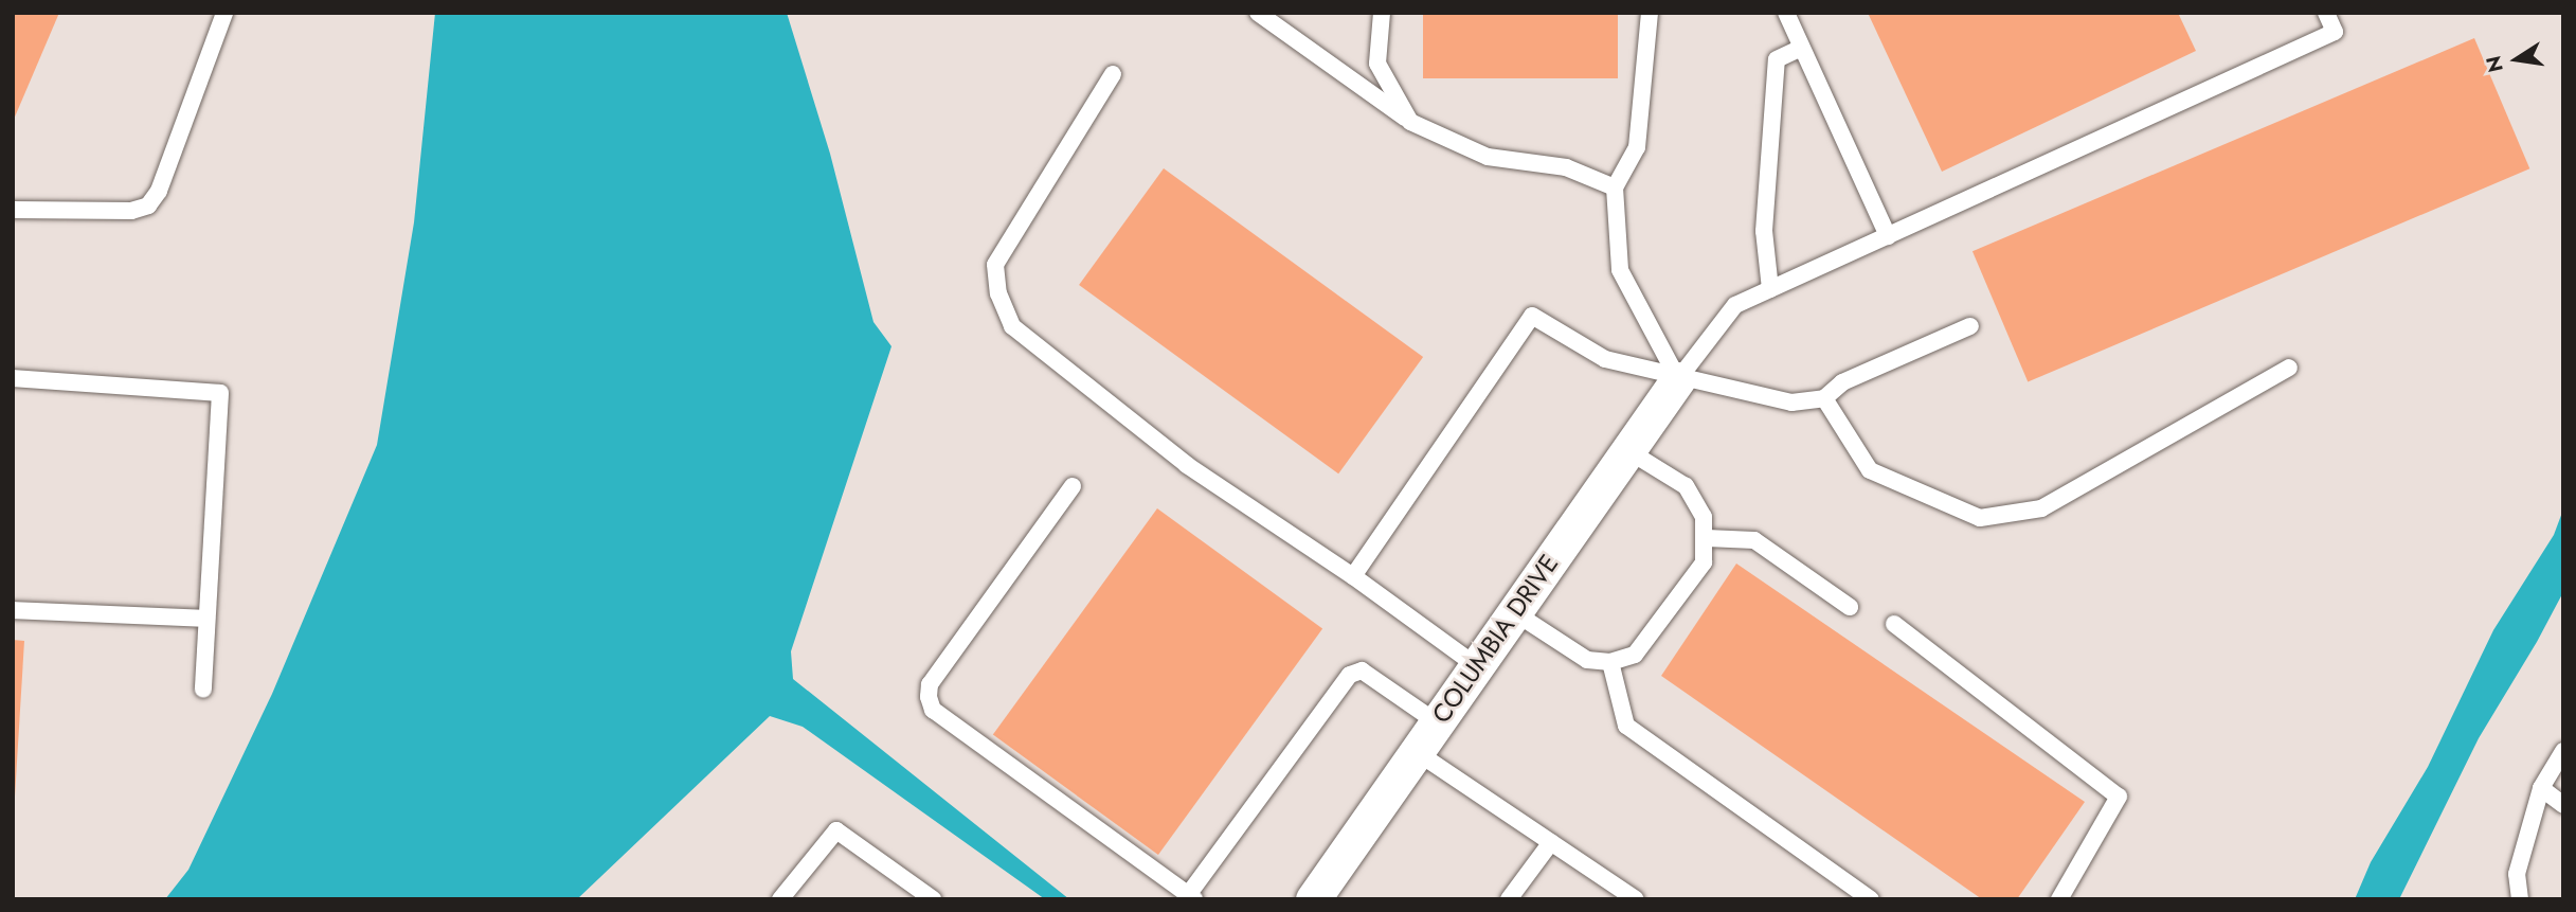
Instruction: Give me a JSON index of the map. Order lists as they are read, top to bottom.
{
  "streets": {
    "street": ["COLUMBIA DRIVE"]
  },
  "north": "left"
}
